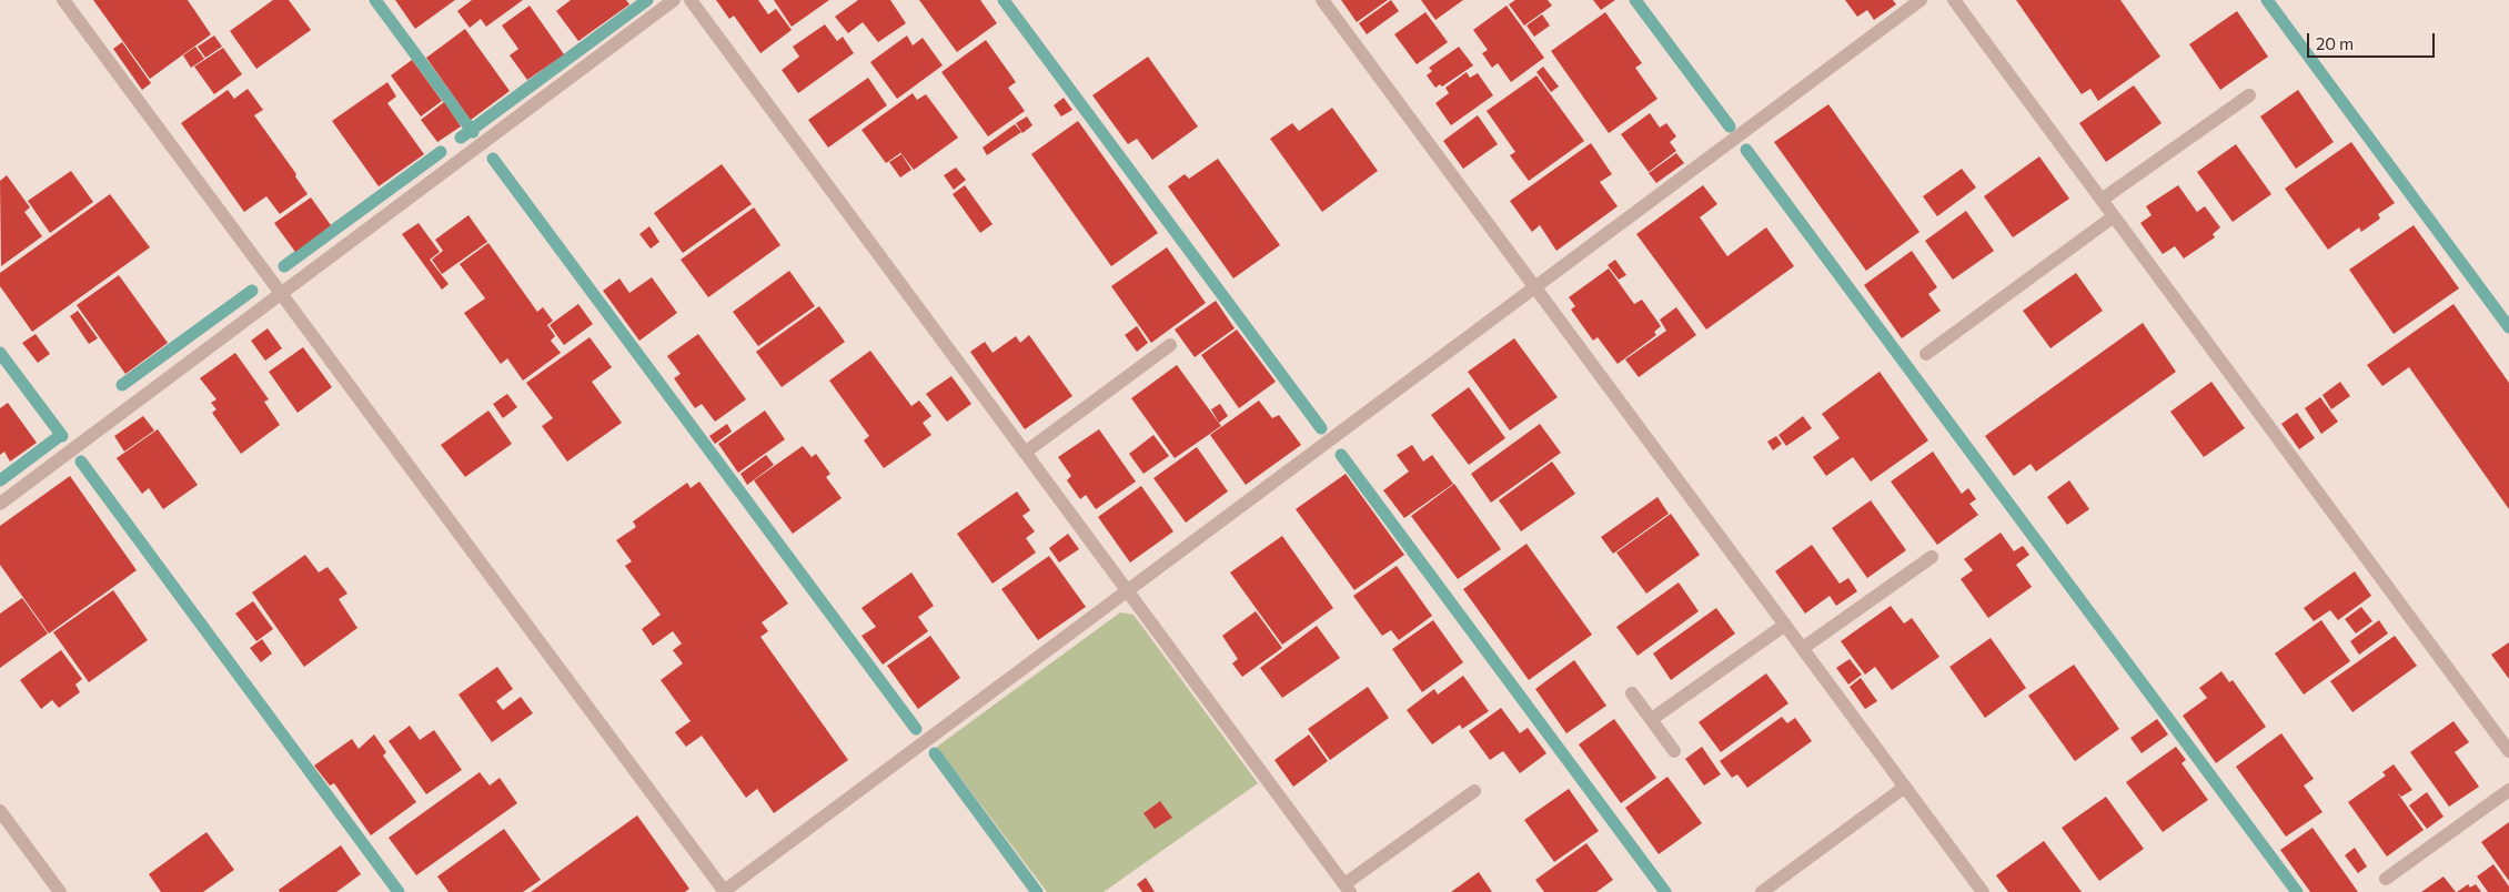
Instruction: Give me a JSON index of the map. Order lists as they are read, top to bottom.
{
  "scale_bar": "20 m"
}
